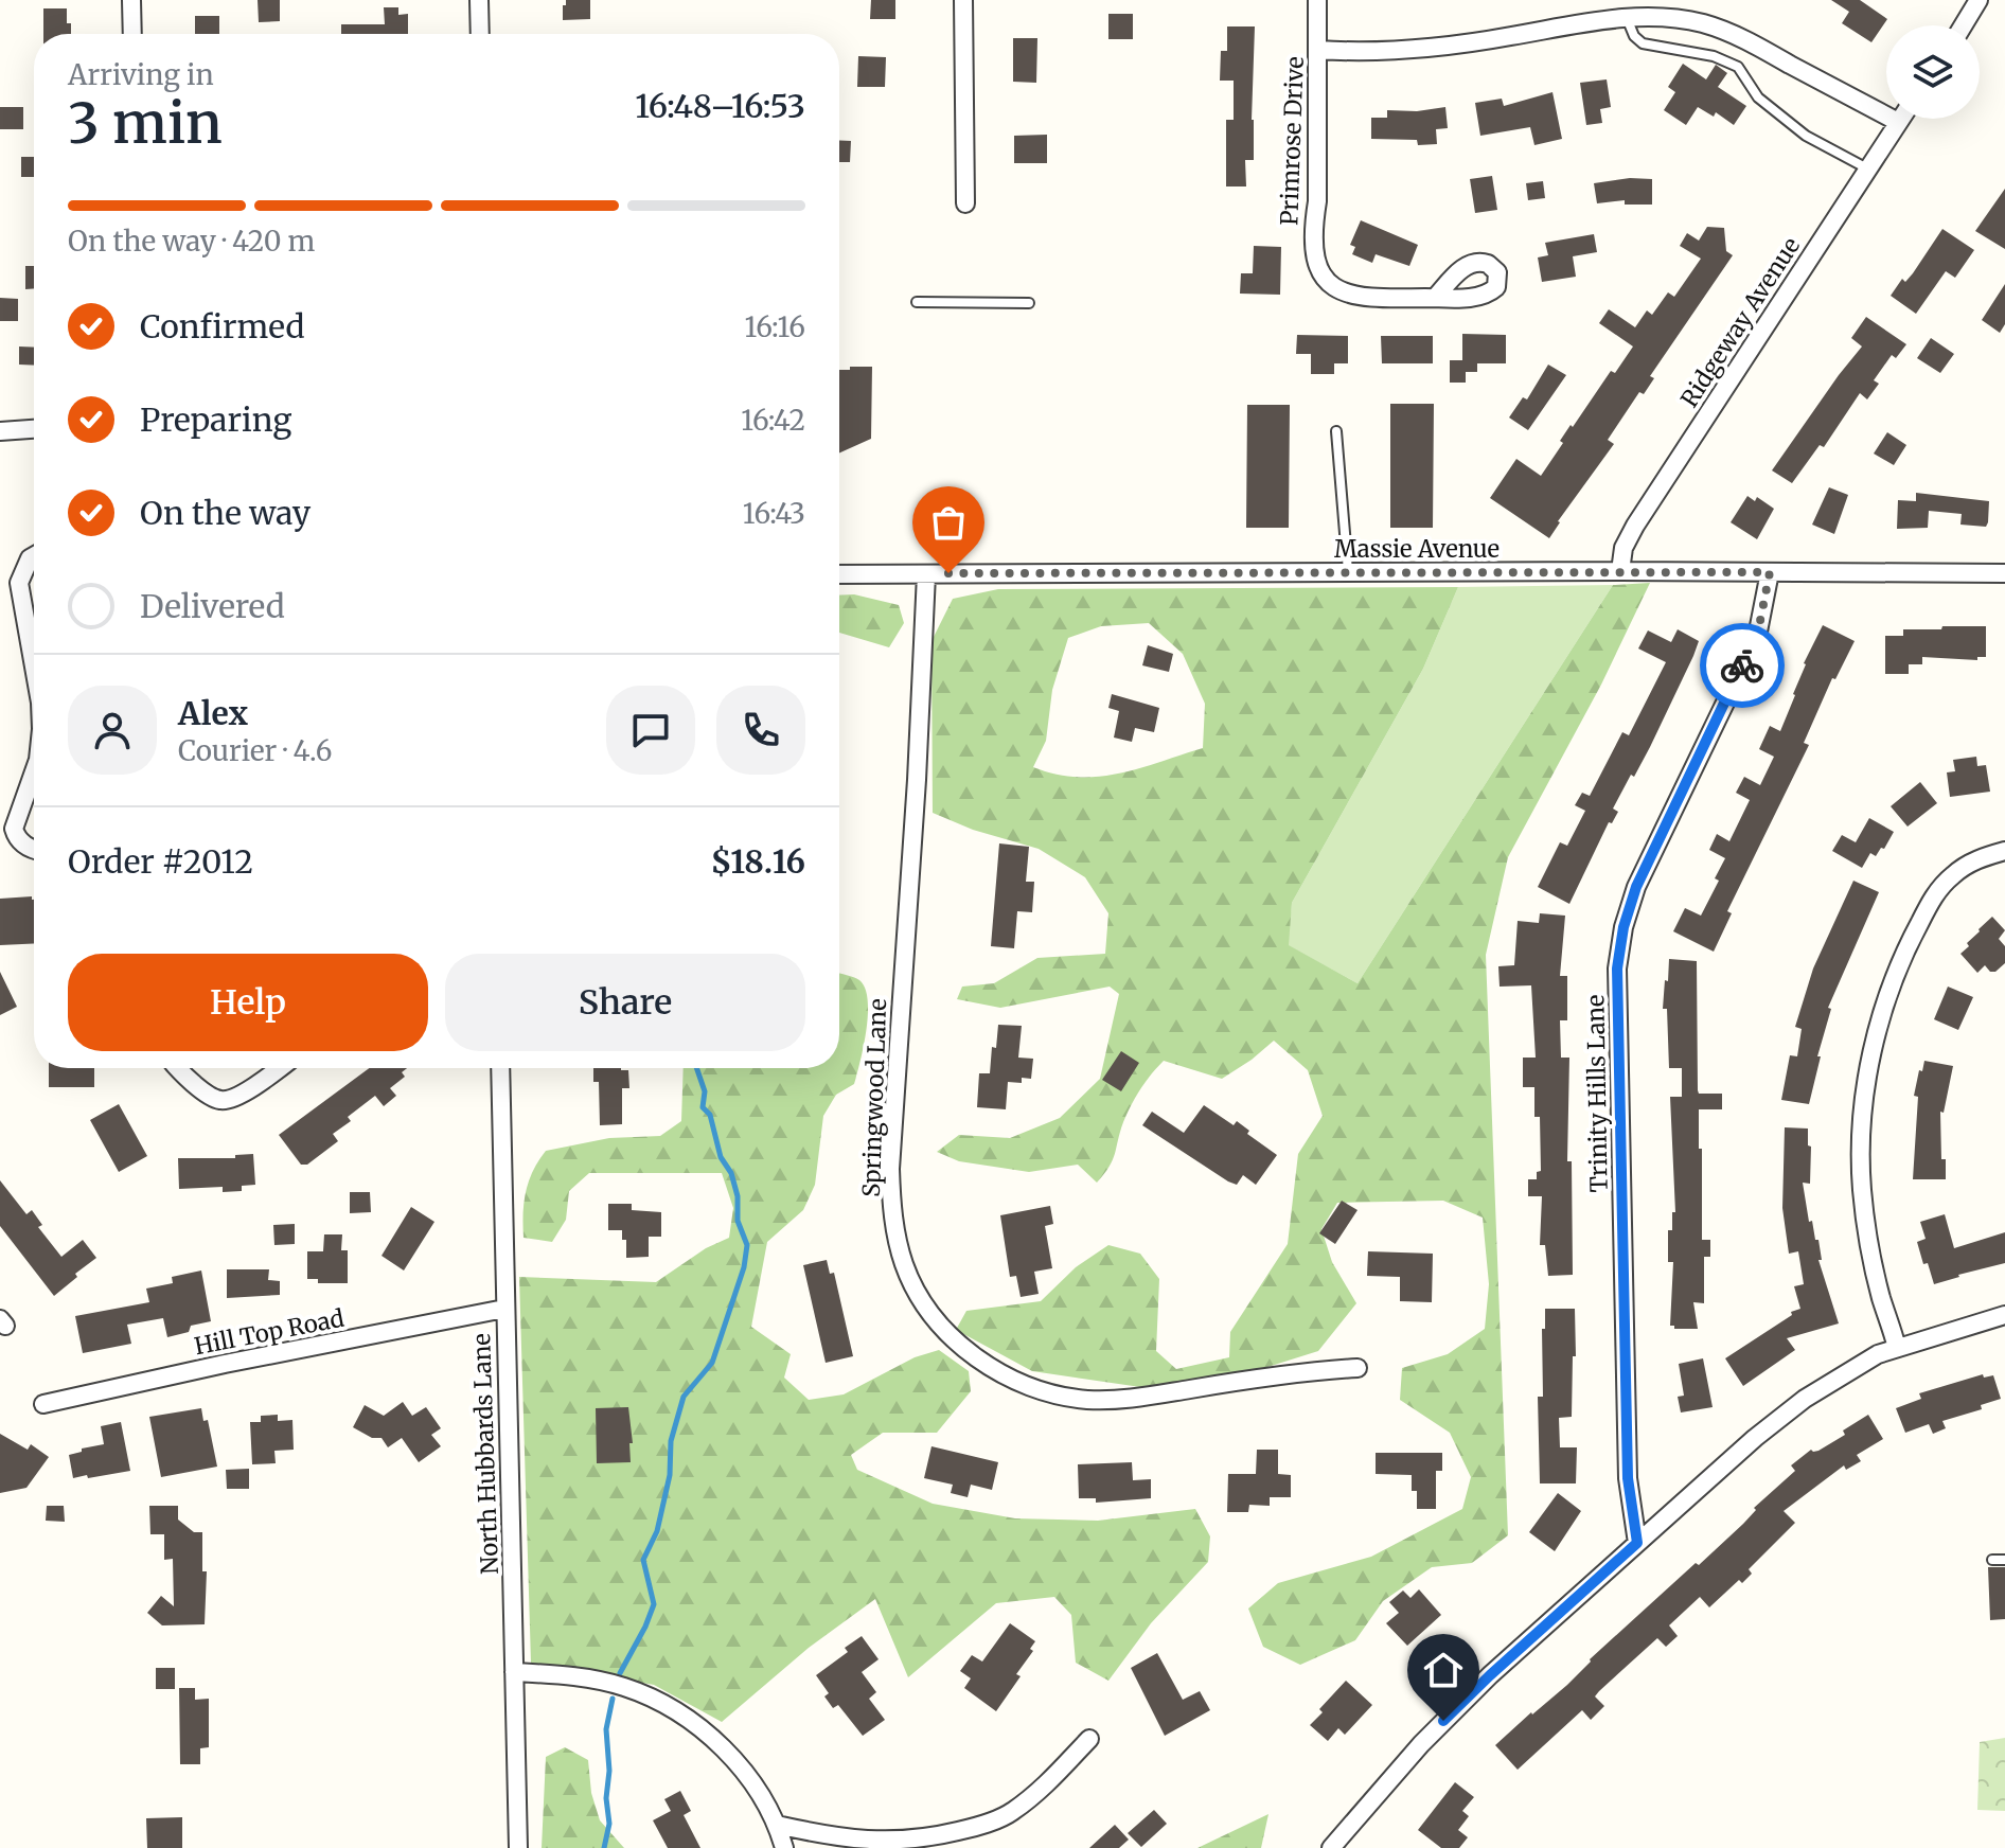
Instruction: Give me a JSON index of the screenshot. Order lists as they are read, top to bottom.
{
  "streets": {
    "street": [
      "Primrose Drive",
      "Ridgeway Avenue",
      "Massie Avenue",
      "Trinity Hills Lane",
      "Springwood Lane",
      "Hill Top Road",
      "North Hubbards Lane"
    ]
  },
  "crossings": [
    ["Ridgeway Avenue", "Massie Avenue"],
    ["Massie Avenue", "Trinity Hills Lane"],
    ["Massie Avenue", "Springwood Lane"],
    ["Hill Top Road", "North Hubbards Lane"]
  ],
  "page": {
    "heading": ["3 min", "Arriving in", "16:48–16:53"],
    "panel": [
      "Alex",
      "Courier · 4.6",
      "Order #2012",
      "$18.16"
    ],
    "bar": "On the way · 420 m",
    "list": [
      ["Confirmed", "16:16"],
      ["Preparing", "16:42"],
      ["On the way", "16:43"],
      "Delivered"
    ],
    "buttons": ["Help", "Share"]
  }
}
